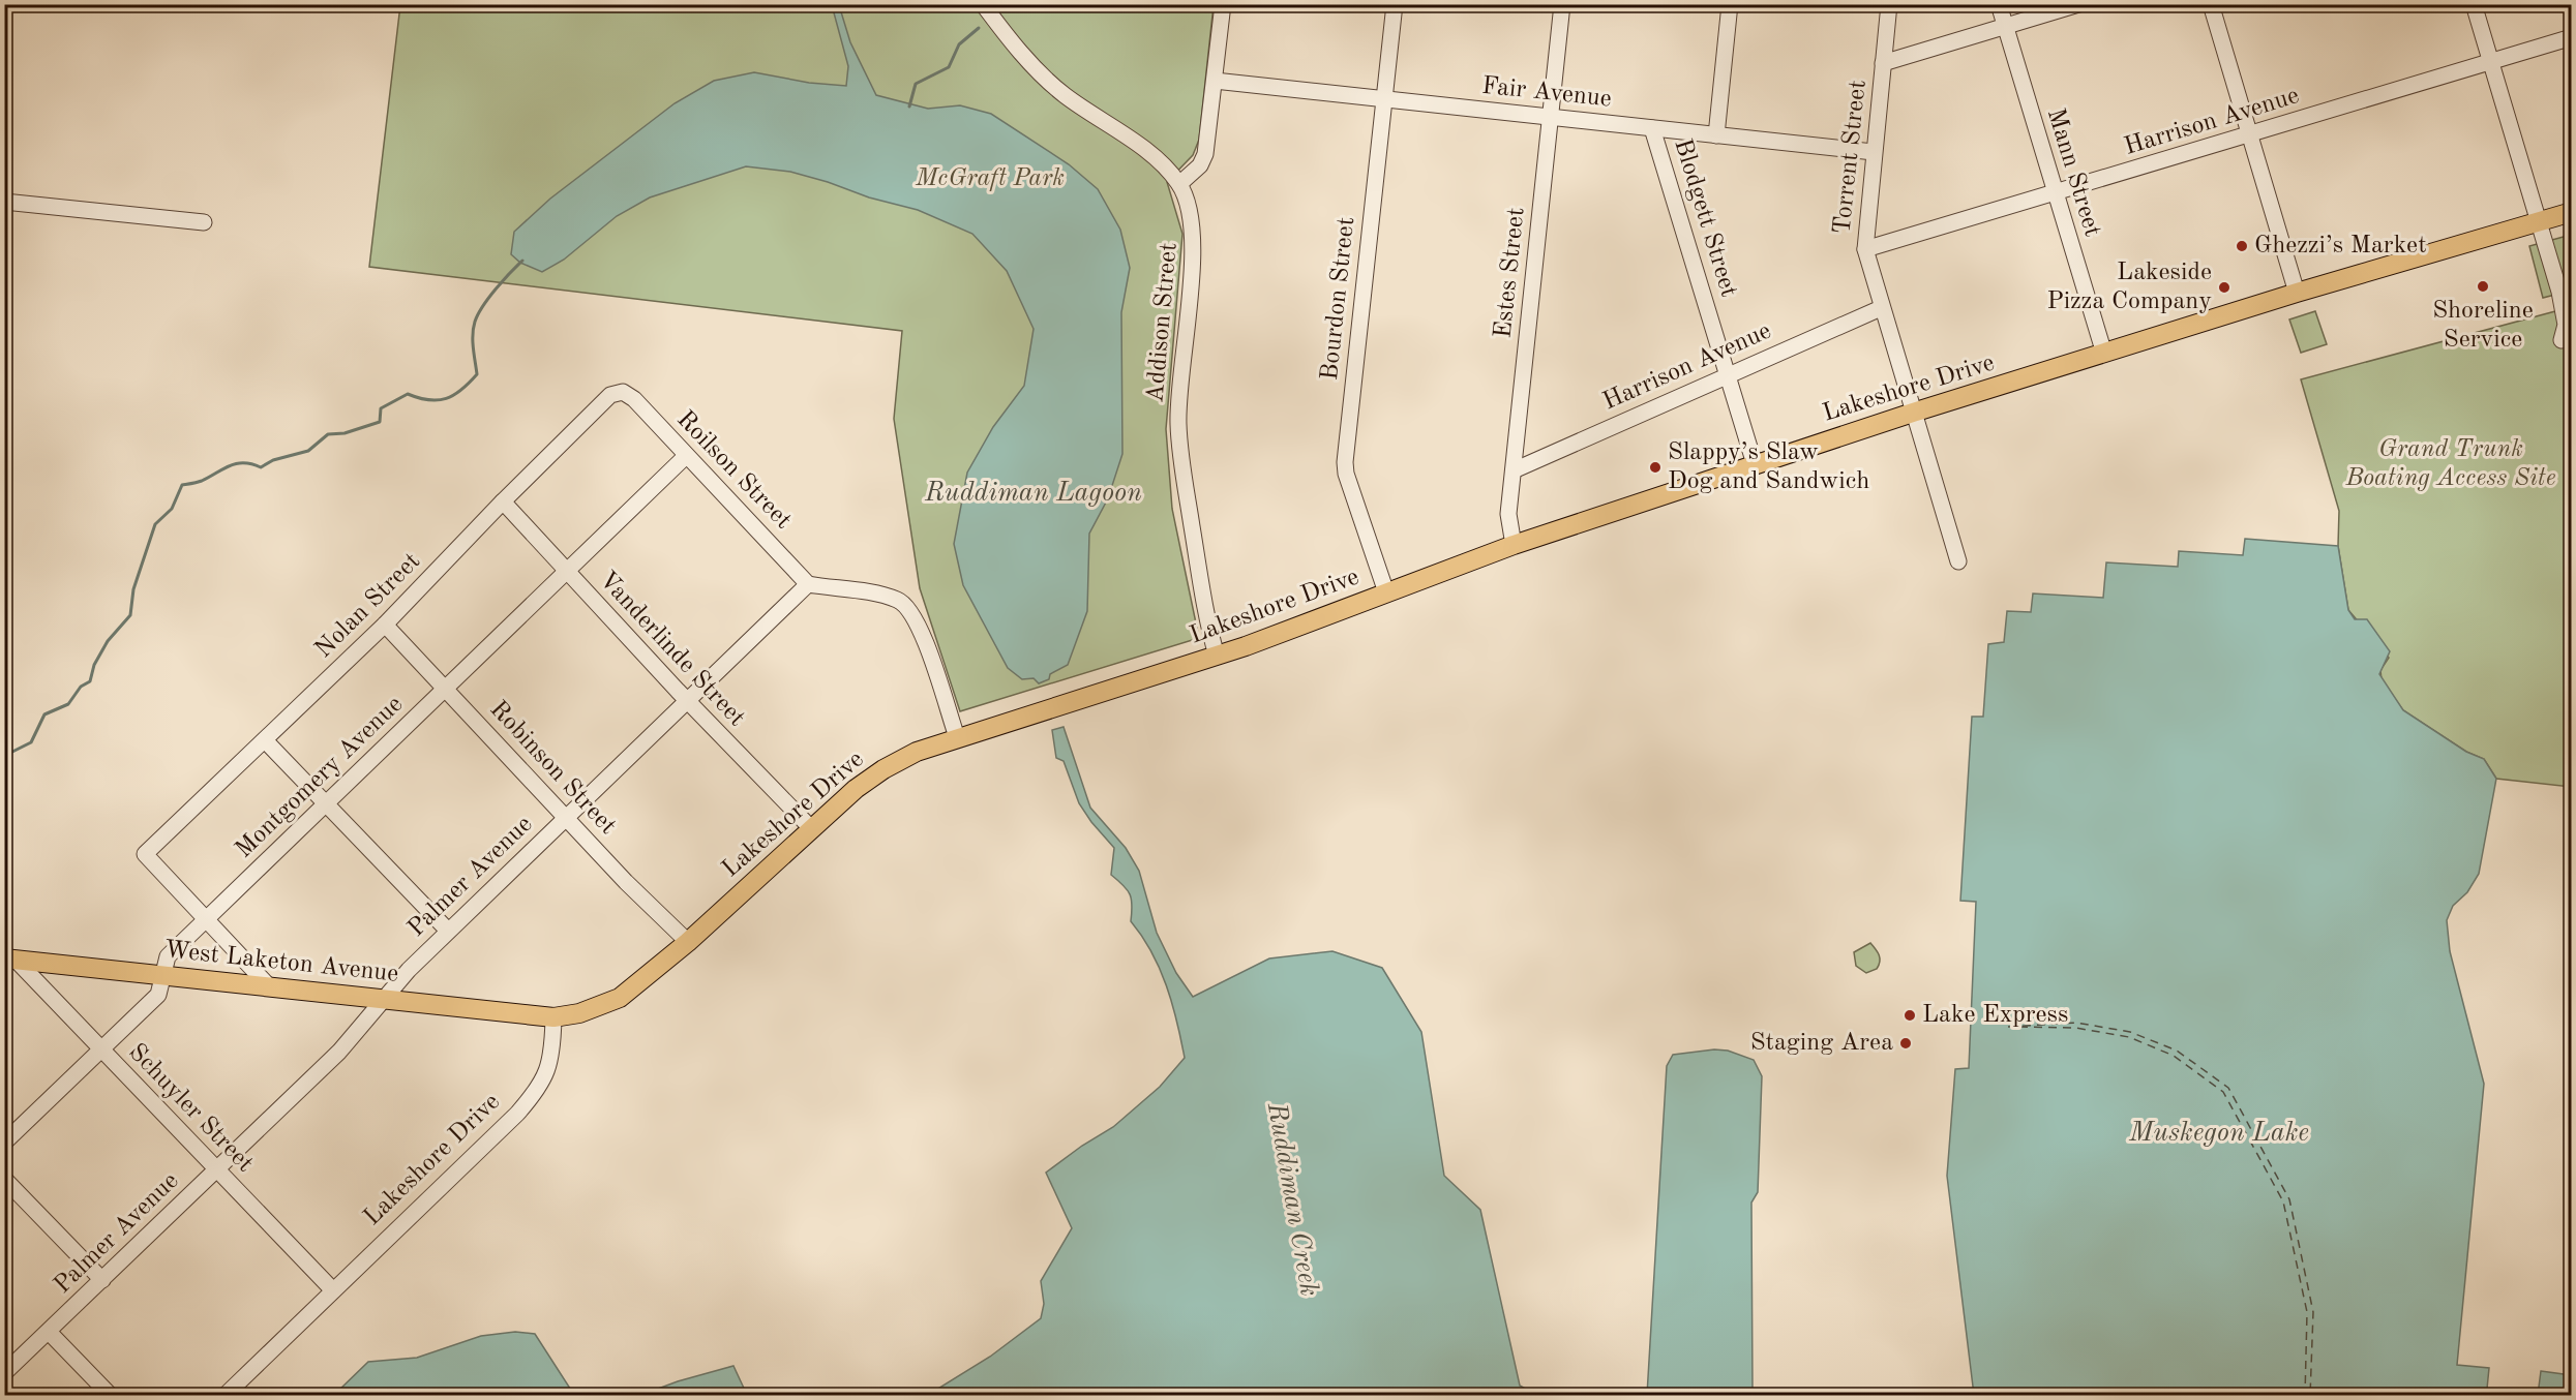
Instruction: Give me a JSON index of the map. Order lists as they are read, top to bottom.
{
  "streets": {
    "main road": ["Lakeshore Drive", "West Laketon Avenue"],
    "street": [
      "Fair Avenue",
      "Harrison Avenue",
      "Torrent Street",
      "Mann Street",
      "Blodgett Street",
      "Estes Street",
      "Bourdon Street",
      "Addison Street",
      "Roilson Street",
      "Nolan Street",
      "Vanderlinde Street",
      "Robinson Street",
      "Montgomery Avenue",
      "Palmer Avenue",
      "Schuyler Street"
    ]
  },
  "crossings": [
    ["Fair Avenue", "Torrent Street"],
    ["Fair Avenue", "Blodgett Street"],
    ["Fair Avenue", "Estes Street"],
    ["Fair Avenue", "Bourdon Street"],
    ["Harrison Avenue", "Torrent Street"],
    ["Harrison Avenue", "Mann Street"],
    ["Harrison Avenue", "Blodgett Street"],
    ["Harrison Avenue", "Estes Street"],
    ["Torrent Street", "Lakeshore Drive"],
    ["Mann Street", "Lakeshore Drive"],
    ["Blodgett Street", "Lakeshore Drive"],
    ["Estes Street", "Lakeshore Drive"],
    ["Bourdon Street", "Lakeshore Drive"],
    ["Addison Street", "Lakeshore Drive"],
    ["Lakeshore Drive", "Vanderlinde Street"],
    ["Lakeshore Drive", "Robinson Street"],
    ["Lakeshore Drive", "West Laketon Avenue"],
    ["Lakeshore Drive", "Schuyler Street"],
    ["Roilson Street", "Nolan Street"],
    ["Roilson Street", "Montgomery Avenue"],
    ["Roilson Street", "Palmer Avenue"],
    ["Nolan Street", "Vanderlinde Street"],
    ["Nolan Street", "Robinson Street"],
    ["Nolan Street", "Montgomery Avenue"],
    ["Vanderlinde Street", "Montgomery Avenue"],
    ["Vanderlinde Street", "Palmer Avenue"],
    ["Robinson Street", "Montgomery Avenue"],
    ["Robinson Street", "Palmer Avenue"],
    ["Montgomery Avenue", "West Laketon Avenue"],
    ["Montgomery Avenue", "Schuyler Street"],
    ["Palmer Avenue", "West Laketon Avenue"],
    ["Palmer Avenue", "Schuyler Street"],
    ["West Laketon Avenue", "Schuyler Street"]
  ],
  "water": ["Ruddiman Lagoon", "Muskegon Lake", "Ruddiman Creek"],
  "parks": ["McGraft Park", "Grand Trunk Boating Access Site"],
  "places": [
    "Ghezzi’s Market",
    "Shoreline Service",
    "Lakeside Pizza Company",
    "Slappy’s Slaw Dog and Sandwich",
    "Lake Express",
    "Staging Area"
  ]
}
